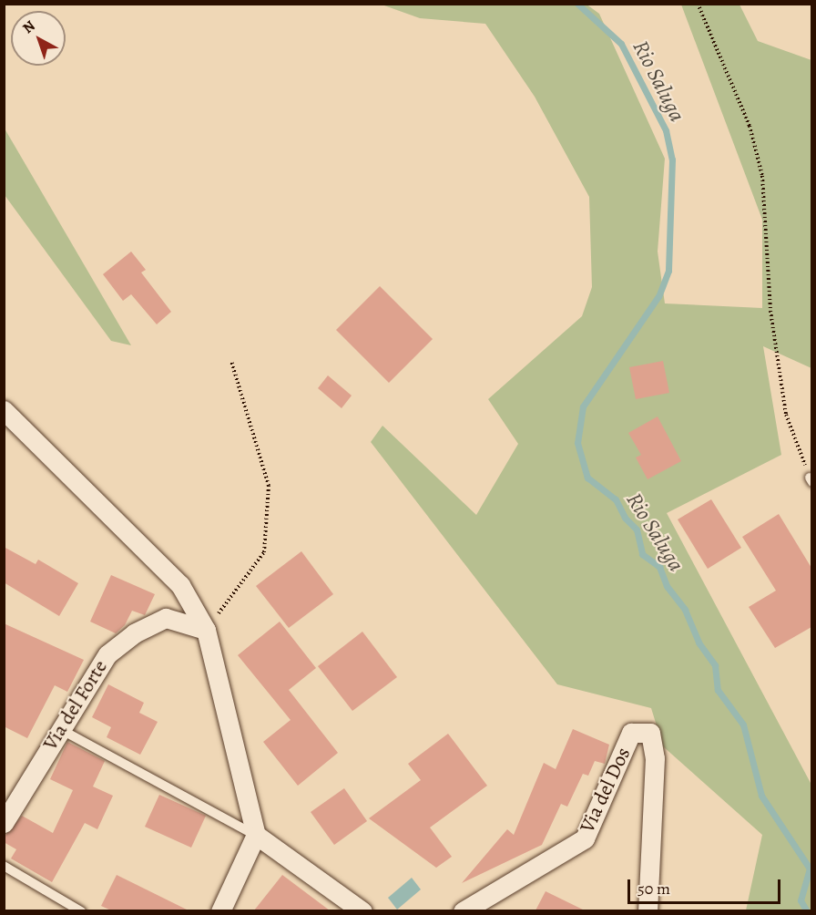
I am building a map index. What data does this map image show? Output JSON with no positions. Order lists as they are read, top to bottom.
{
  "streets": {
    "street": ["Via del Forte", "Via del Dos"]
  },
  "water": ["Rio Saluga"],
  "scale_bar": "50 m",
  "north": "top left"
}
